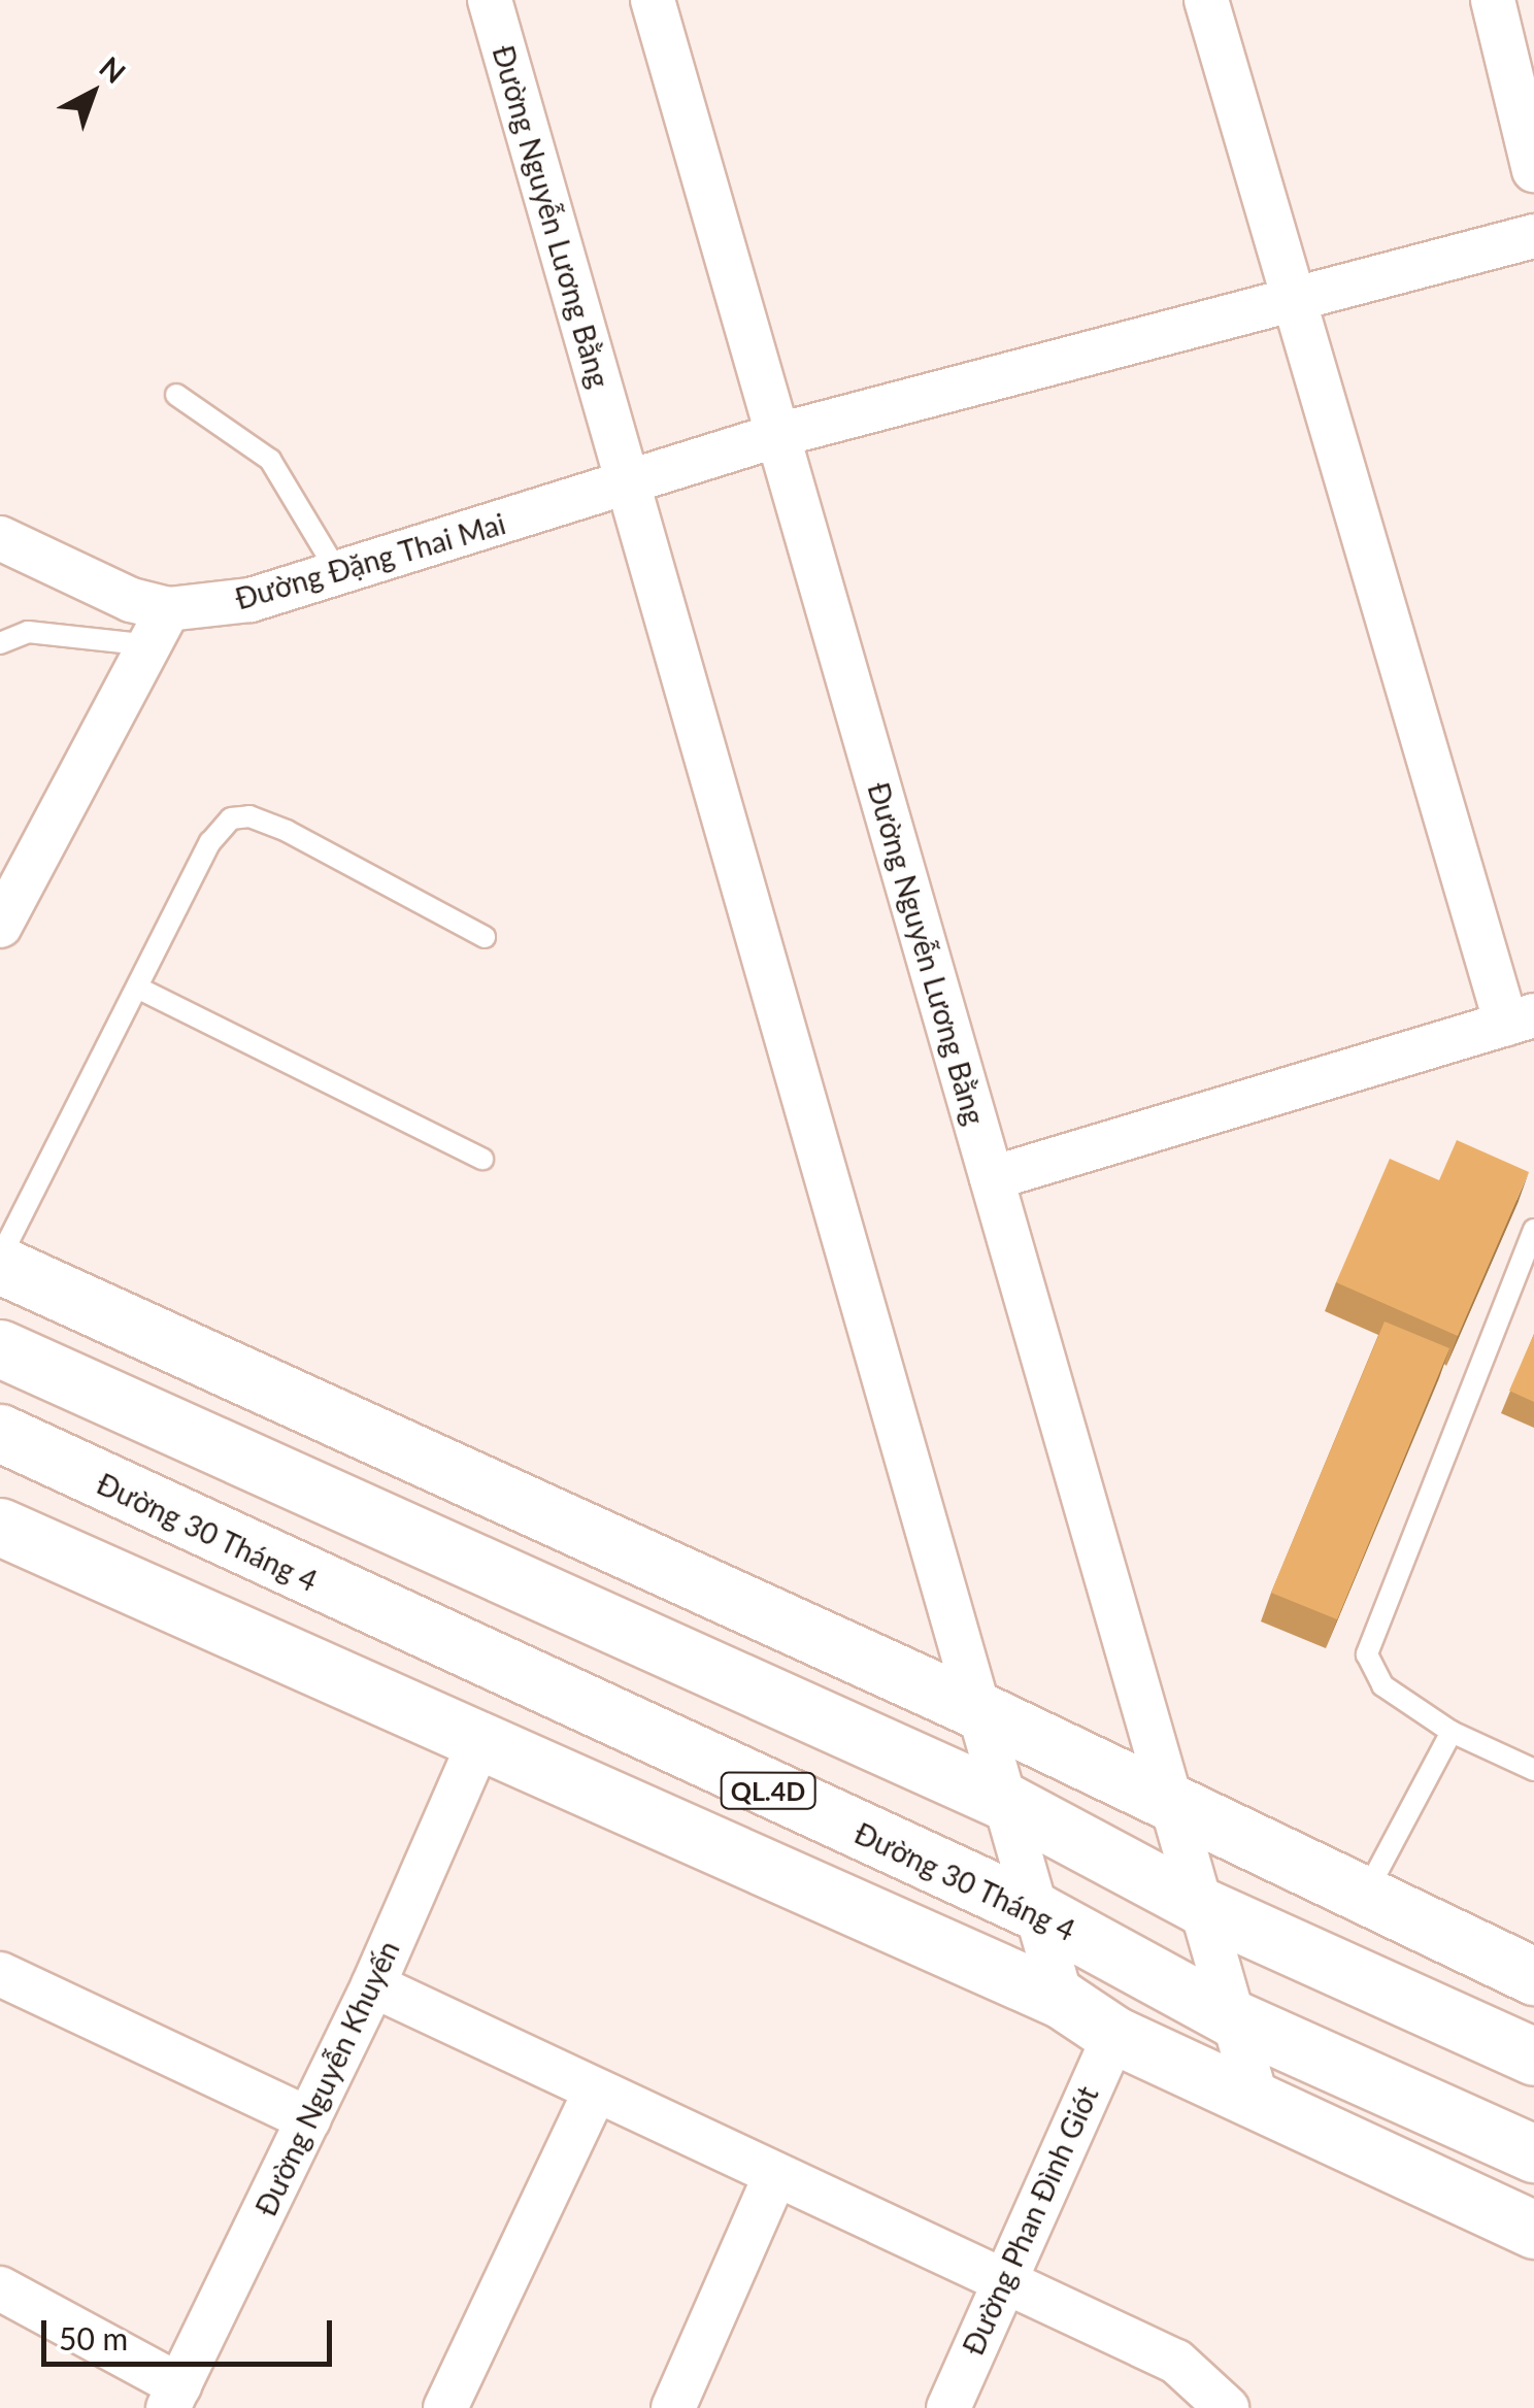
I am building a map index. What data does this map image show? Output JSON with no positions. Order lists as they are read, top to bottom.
{
  "streets": {
    "main road": ["Đường 30 Tháng 4", "QL.4D"],
    "street": [
      "Đường Nguyễn Lương Bằng",
      "Đường Đặng Thai Mai",
      "Đường Nguyễn Khuyến",
      "Đường Phan Đình Giót"
    ]
  },
  "crossings": [
    ["Đường Nguyễn Lương Bằng", "Đường Đặng Thai Mai"],
    ["Đường Nguyễn Lương Bằng", "Đường 30 Tháng 4"],
    ["Đường Nguyễn Lương Bằng", "QL.4D"],
    ["QL.4D", "Đường Nguyễn Khuyến"],
    ["QL.4D", "Đường Phan Đình Giót"]
  ],
  "scale_bar": "50 m",
  "north": "top right"
}
